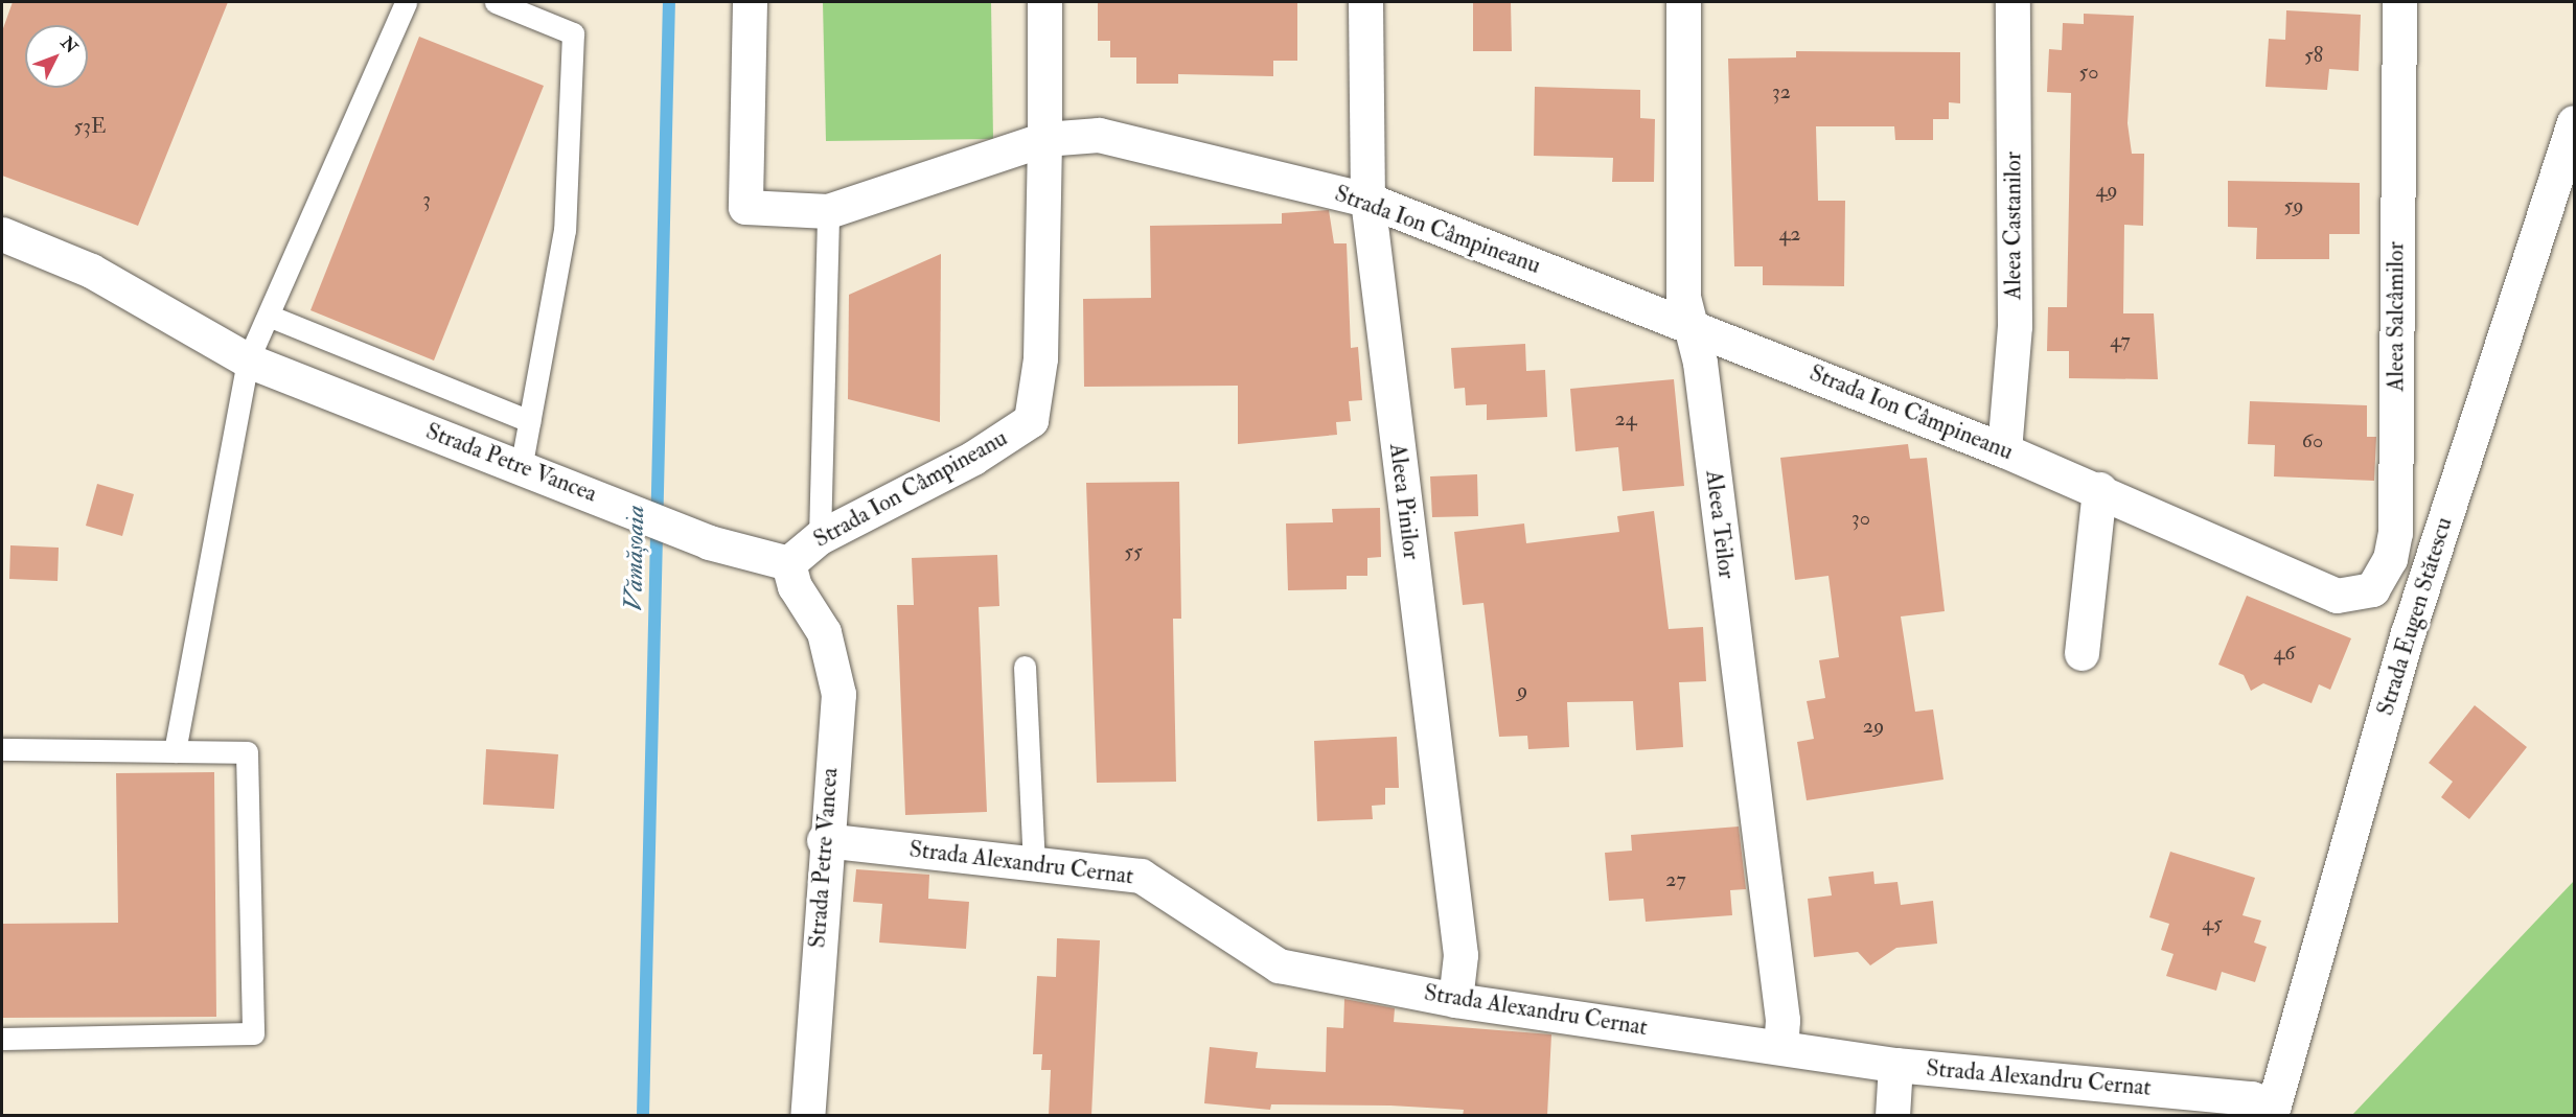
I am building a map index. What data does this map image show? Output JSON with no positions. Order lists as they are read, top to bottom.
{
  "streets": {
    "street": [
      "Aleea Castanilor",
      "Strada Ion Câmpineanu",
      "Aleea Salcâmilor",
      "Strada Petre Vancea",
      "Aleea Pinilor",
      "Aleea Teilor",
      "Strada Eugen Stătescu",
      "Strada Alexandru Cernat"
    ]
  },
  "crossings": [
    ["Aleea Castanilor", "Strada Ion Câmpineanu"],
    ["Strada Ion Câmpineanu", "Aleea Salcâmilor"],
    ["Strada Ion Câmpineanu", "Strada Petre Vancea"],
    ["Strada Ion Câmpineanu", "Aleea Pinilor"],
    ["Strada Ion Câmpineanu", "Aleea Teilor"],
    ["Strada Petre Vancea", "Strada Alexandru Cernat"],
    ["Aleea Pinilor", "Strada Alexandru Cernat"],
    ["Aleea Teilor", "Strada Alexandru Cernat"],
    ["Strada Eugen Stătescu", "Strada Alexandru Cernat"]
  ],
  "water": ["Vămășoaia"],
  "house_numbers": [
    "58",
    "50",
    "32",
    "53E",
    "49",
    "3",
    "59",
    "42",
    "47",
    "24",
    "60",
    "30",
    "55",
    "46",
    "9",
    "29",
    "27",
    "45"
  ],
  "north": "top right"
}
